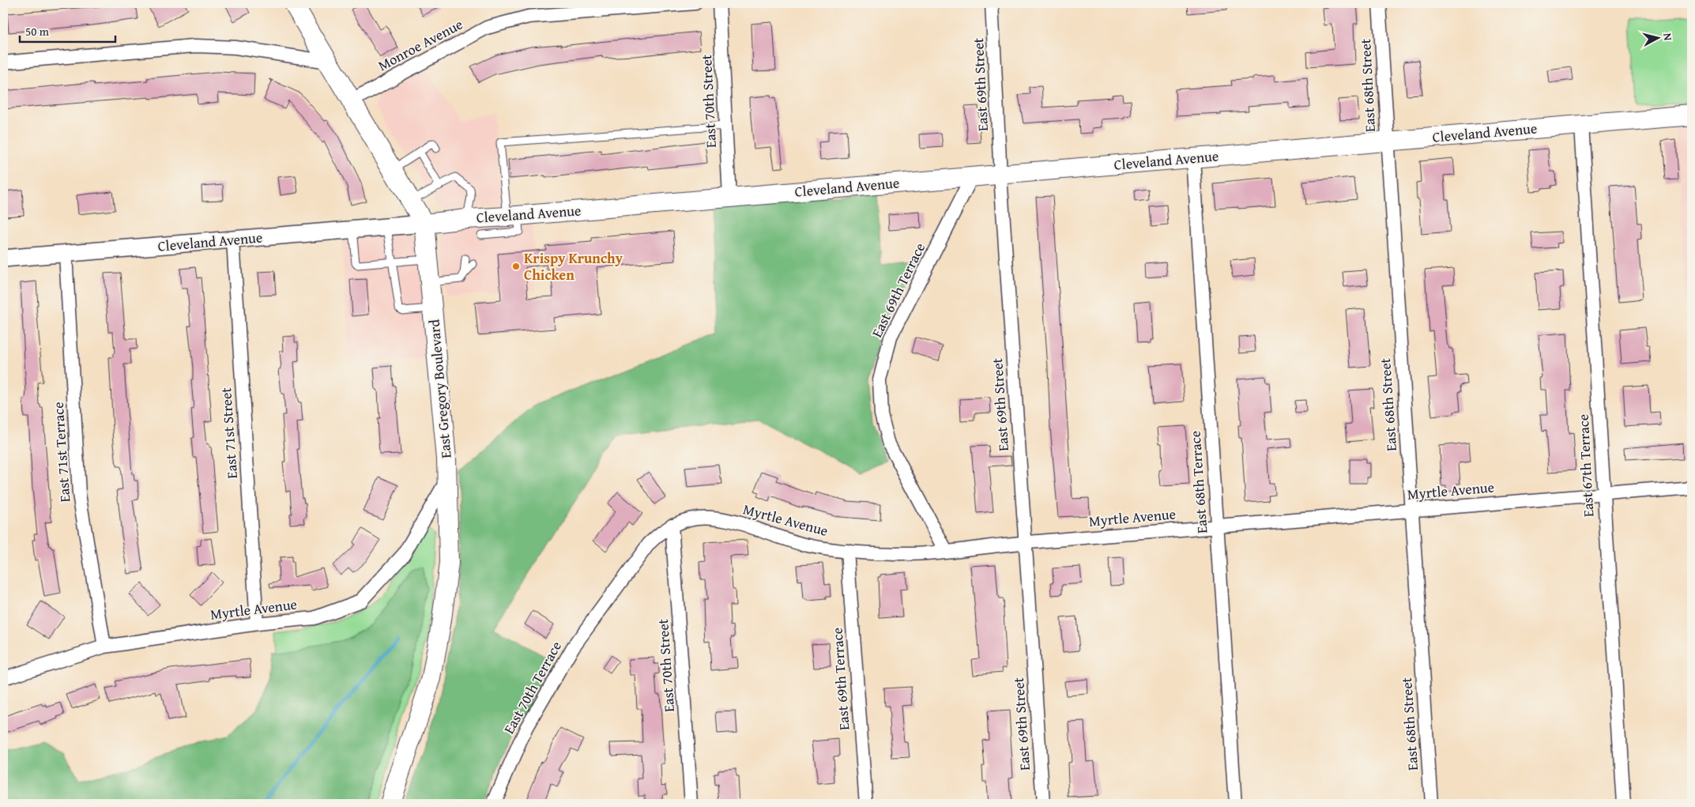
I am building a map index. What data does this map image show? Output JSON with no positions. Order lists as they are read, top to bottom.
{
  "streets": {
    "main road": ["Cleveland Avenue", "East Gregory Boulevard"],
    "street": [
      "Monroe Avenue",
      "East 69th Street",
      "East 68th Street",
      "East 70th Street",
      "East 69th Terrace",
      "East 71st Street",
      "East 71st Terrace",
      "East 67th Terrace",
      "East 68th Terrace",
      "Myrtle Avenue",
      "East 70th Terrace"
    ]
  },
  "crossings": [
    ["Monroe Avenue", "East Gregory Boulevard"],
    ["East 69th Street", "Cleveland Avenue"],
    ["East 69th Street", "Myrtle Avenue"],
    ["East 68th Street", "Cleveland Avenue"],
    ["East 68th Street", "Myrtle Avenue"],
    ["East 70th Street", "Cleveland Avenue"],
    ["East 70th Street", "Myrtle Avenue"],
    ["Cleveland Avenue", "East 69th Terrace"],
    ["Cleveland Avenue", "East Gregory Boulevard"],
    ["Cleveland Avenue", "East 71st Street"],
    ["Cleveland Avenue", "East 71st Terrace"],
    ["Cleveland Avenue", "East 67th Terrace"],
    ["Cleveland Avenue", "East 68th Terrace"],
    ["East 69th Terrace", "Myrtle Avenue"],
    ["East Gregory Boulevard", "Myrtle Avenue"],
    ["East 71st Street", "Myrtle Avenue"],
    ["East 71st Terrace", "Myrtle Avenue"],
    ["East 67th Terrace", "Myrtle Avenue"],
    ["East 68th Terrace", "Myrtle Avenue"],
    ["Myrtle Avenue", "East 70th Terrace"]
  ],
  "places": ["Krispy Krunchy Chicken"],
  "scale_bar": "50 m",
  "north": "right"
}
